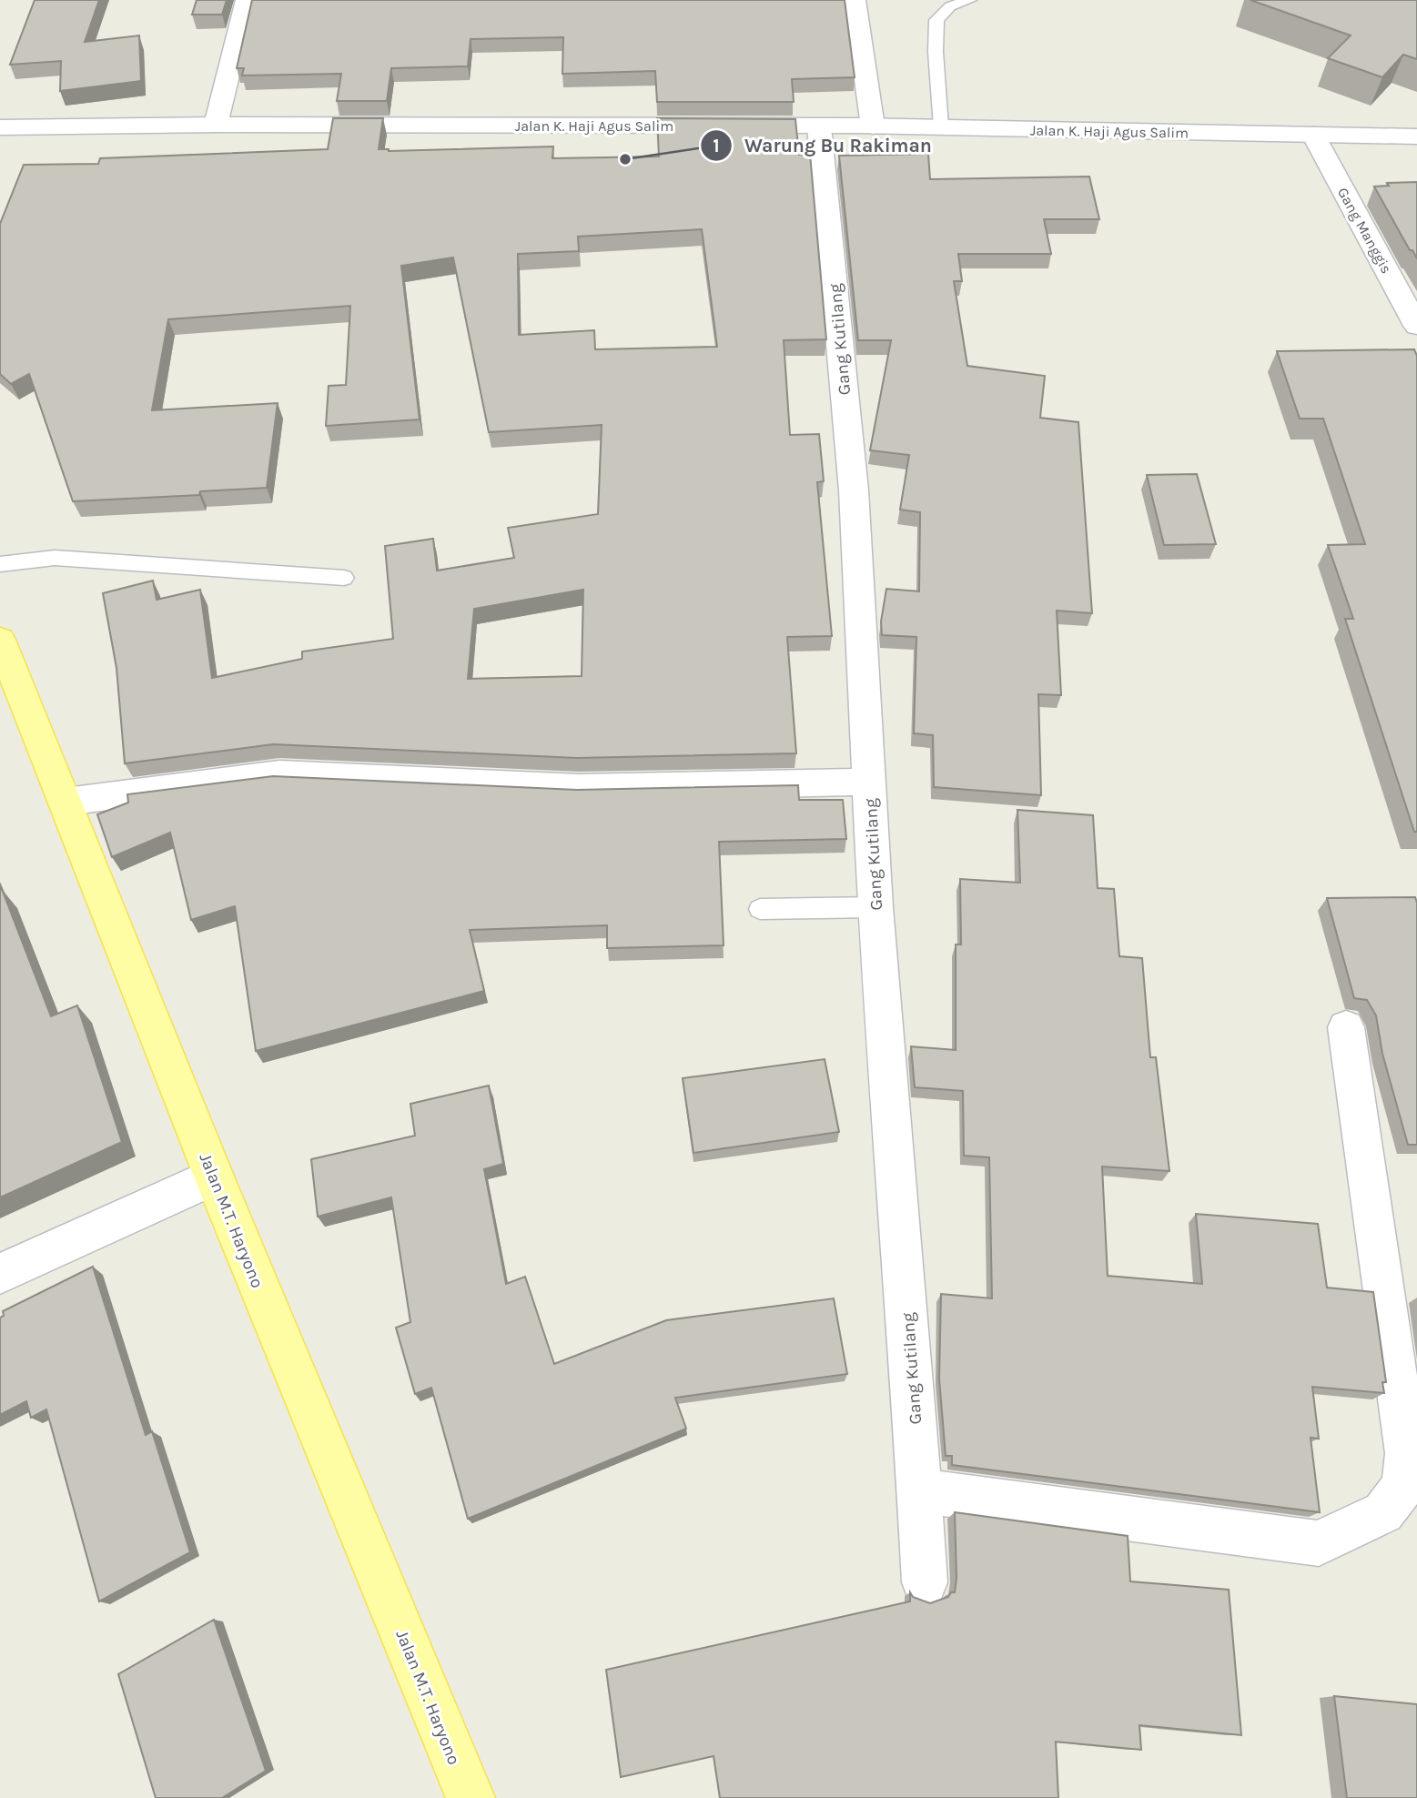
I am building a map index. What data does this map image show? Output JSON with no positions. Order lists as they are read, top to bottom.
{
  "streets": {
    "main road": ["Jalan M.T. Haryono"],
    "street": ["Jalan K. Haji Agus Salim", "Gang Manggis", "Gang Kutilang"]
  },
  "crossings": [
    ["Jalan K. Haji Agus Salim", "Gang Manggis"],
    ["Jalan K. Haji Agus Salim", "Gang Kutilang"]
  ],
  "places": ["Warung Bu Rakiman"]
}
